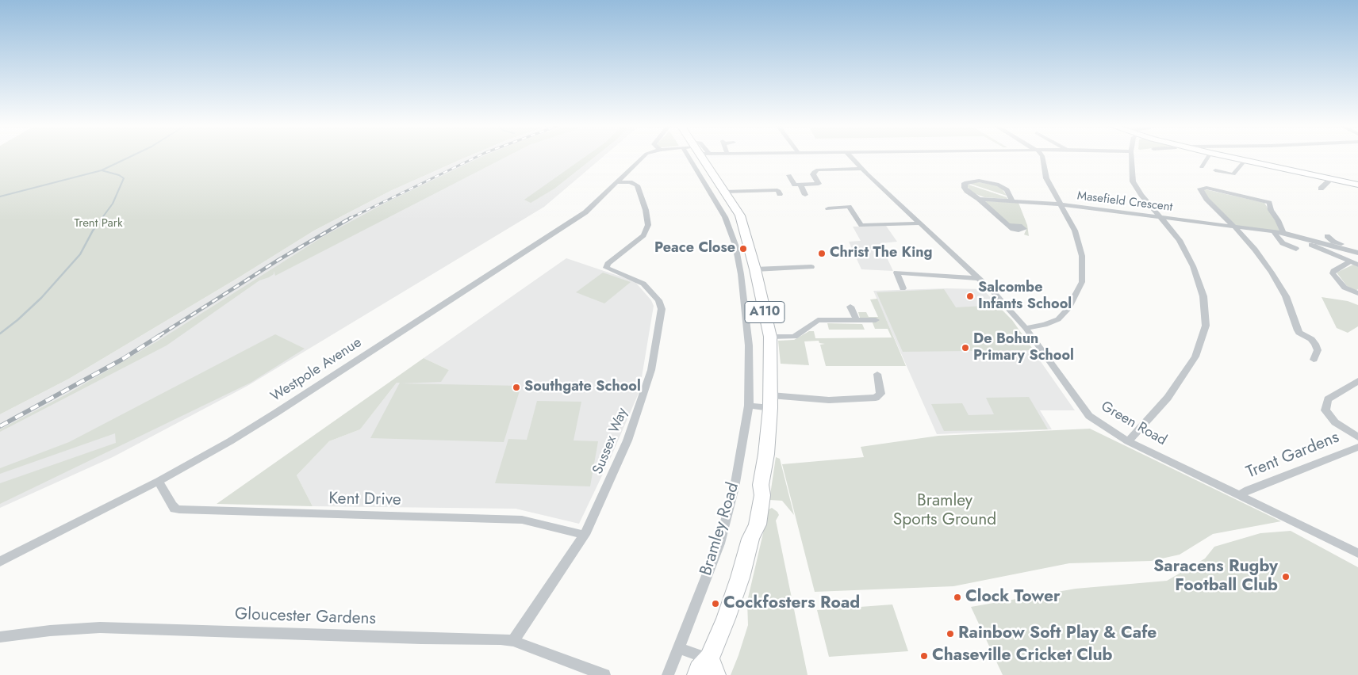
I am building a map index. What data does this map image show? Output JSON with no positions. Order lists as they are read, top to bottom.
{
  "streets": {
    "main road": ["A110", "Bramley Road"],
    "street": [
      "Masefield Crescent",
      "Westpole Avenue",
      "Green Road",
      "Sussex Way",
      "Trent Gardens",
      "Kent Drive",
      "Gloucester Gardens"
    ]
  },
  "crossings": [
    ["Westpole Avenue", "Sussex Way"],
    ["Westpole Avenue", "Kent Drive"],
    ["Green Road", "Trent Gardens"],
    ["Sussex Way", "Kent Drive"],
    ["Sussex Way", "Gloucester Gardens"]
  ],
  "parks": ["Trent Park", "Bramley Sports Ground"],
  "places": [
    "Peace Close",
    "Christ The King",
    "Salcombe Infants School",
    "De Bohun Primary School",
    "Southgate School",
    "Saracens Rugby Football Club",
    "Clock Tower",
    "Cockfosters Road",
    "Rainbow Soft Play & Cafe",
    "Chaseville Cricket Club"
  ]
}
